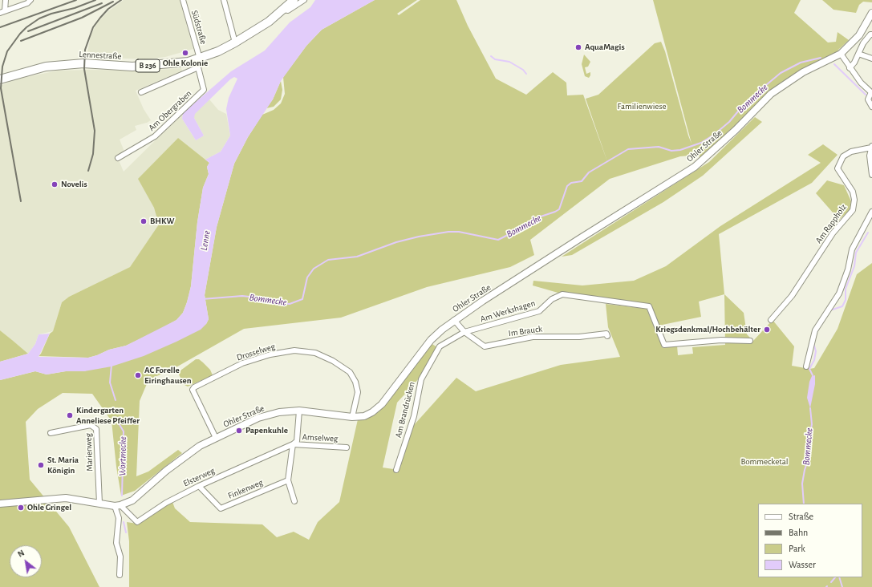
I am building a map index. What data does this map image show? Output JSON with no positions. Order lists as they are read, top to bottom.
{
  "streets": {
    "main road": ["Lennestraße", "B 236"],
    "street": [
      "Südstraße",
      "Am Obergraben",
      "Ohler Straße",
      "Am Rappholz",
      "Am Werkshagen",
      "Im Brauck",
      "Drosselweg",
      "Am Brandrücken",
      "Amselweg",
      "Marienweg",
      "Elsterweg",
      "Finkenweg"
    ]
  },
  "crossings": [
    ["Südstraße", "Lennestraße"],
    ["Südstraße", "Am Obergraben"],
    ["Lennestraße", "Am Obergraben"],
    ["Ohler Straße", "Im Brauck"],
    ["Ohler Straße", "Drosselweg"],
    ["Ohler Straße", "Amselweg"],
    ["Ohler Straße", "Elsterweg"],
    ["Am Werkshagen", "Im Brauck"],
    ["Am Werkshagen", "Am Brandrücken"],
    ["Im Brauck", "Am Brandrücken"],
    ["Amselweg", "Elsterweg"],
    ["Amselweg", "Finkenweg"],
    ["Elsterweg", "Finkenweg"]
  ],
  "water": ["Bommecke", "Lenne", "Wortmecke"],
  "parks": ["Familienwiese", "Bommecketal"],
  "places": [
    "AquaMagis",
    "Ohle Kolonie",
    "Novelis",
    "BHKW",
    "Kriegsdenkmal/Hochbehälter",
    "AC Forelle Eiringhausen",
    "Kindergarten Anneliese Pfeiffer",
    "Papenkuhle",
    "St. Maria Königin",
    "Ohle Gringel"
  ],
  "legend": [
    "Straße",
    "Bahn",
    "Park",
    "Wasser"
  ],
  "north": "top left"
}
